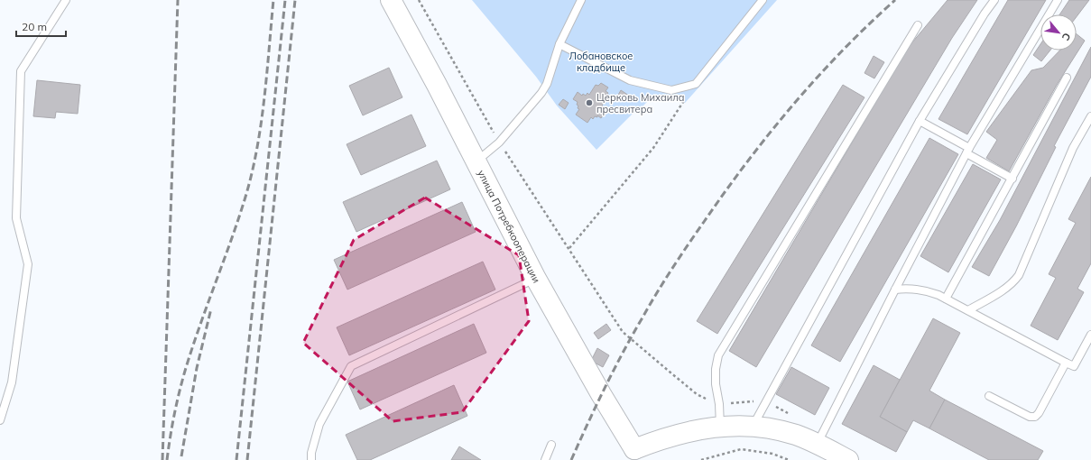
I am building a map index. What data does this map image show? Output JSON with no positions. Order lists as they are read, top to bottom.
{
  "streets": {
    "main road": ["улица Потребкооперации"]
  },
  "parks": ["Лобановское кладбище"],
  "places": ["Церковь Михаила пресвитера"],
  "scale_bar": "20 m",
  "north": "bottom right"
}
